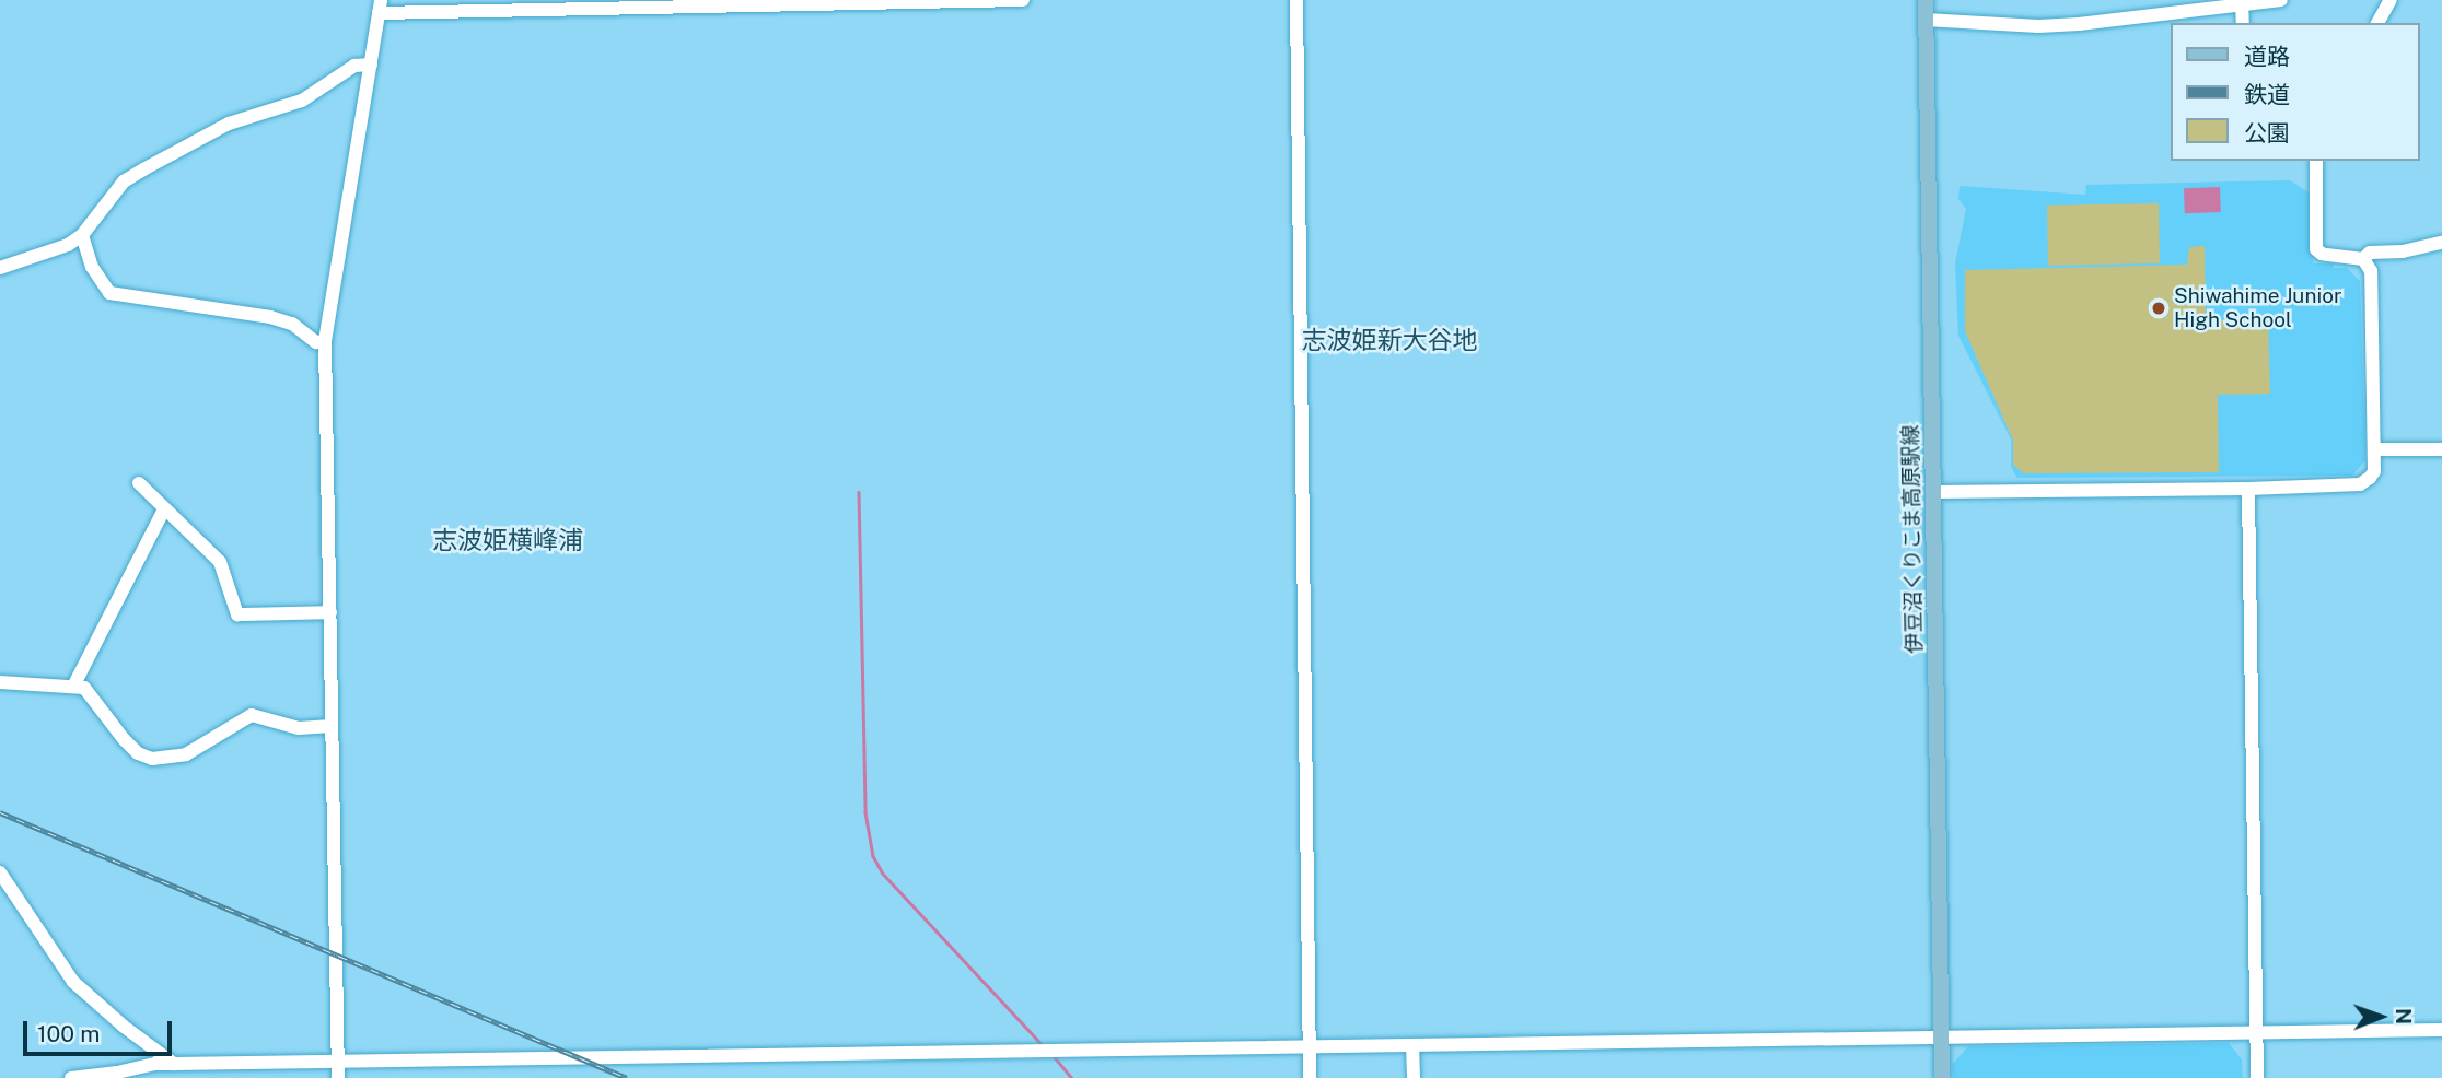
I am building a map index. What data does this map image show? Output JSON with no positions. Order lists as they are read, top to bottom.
{
  "streets": {
    "main road": ["伊豆沼くりこま高原駅線"]
  },
  "districts": ["志波姫新大谷地", "志波姫横峰浦"],
  "places": ["Shiwahime Junior High School"],
  "legend": ["道路", "鉄道", "公園"],
  "scale_bar": "100 m",
  "north": "right"
}
